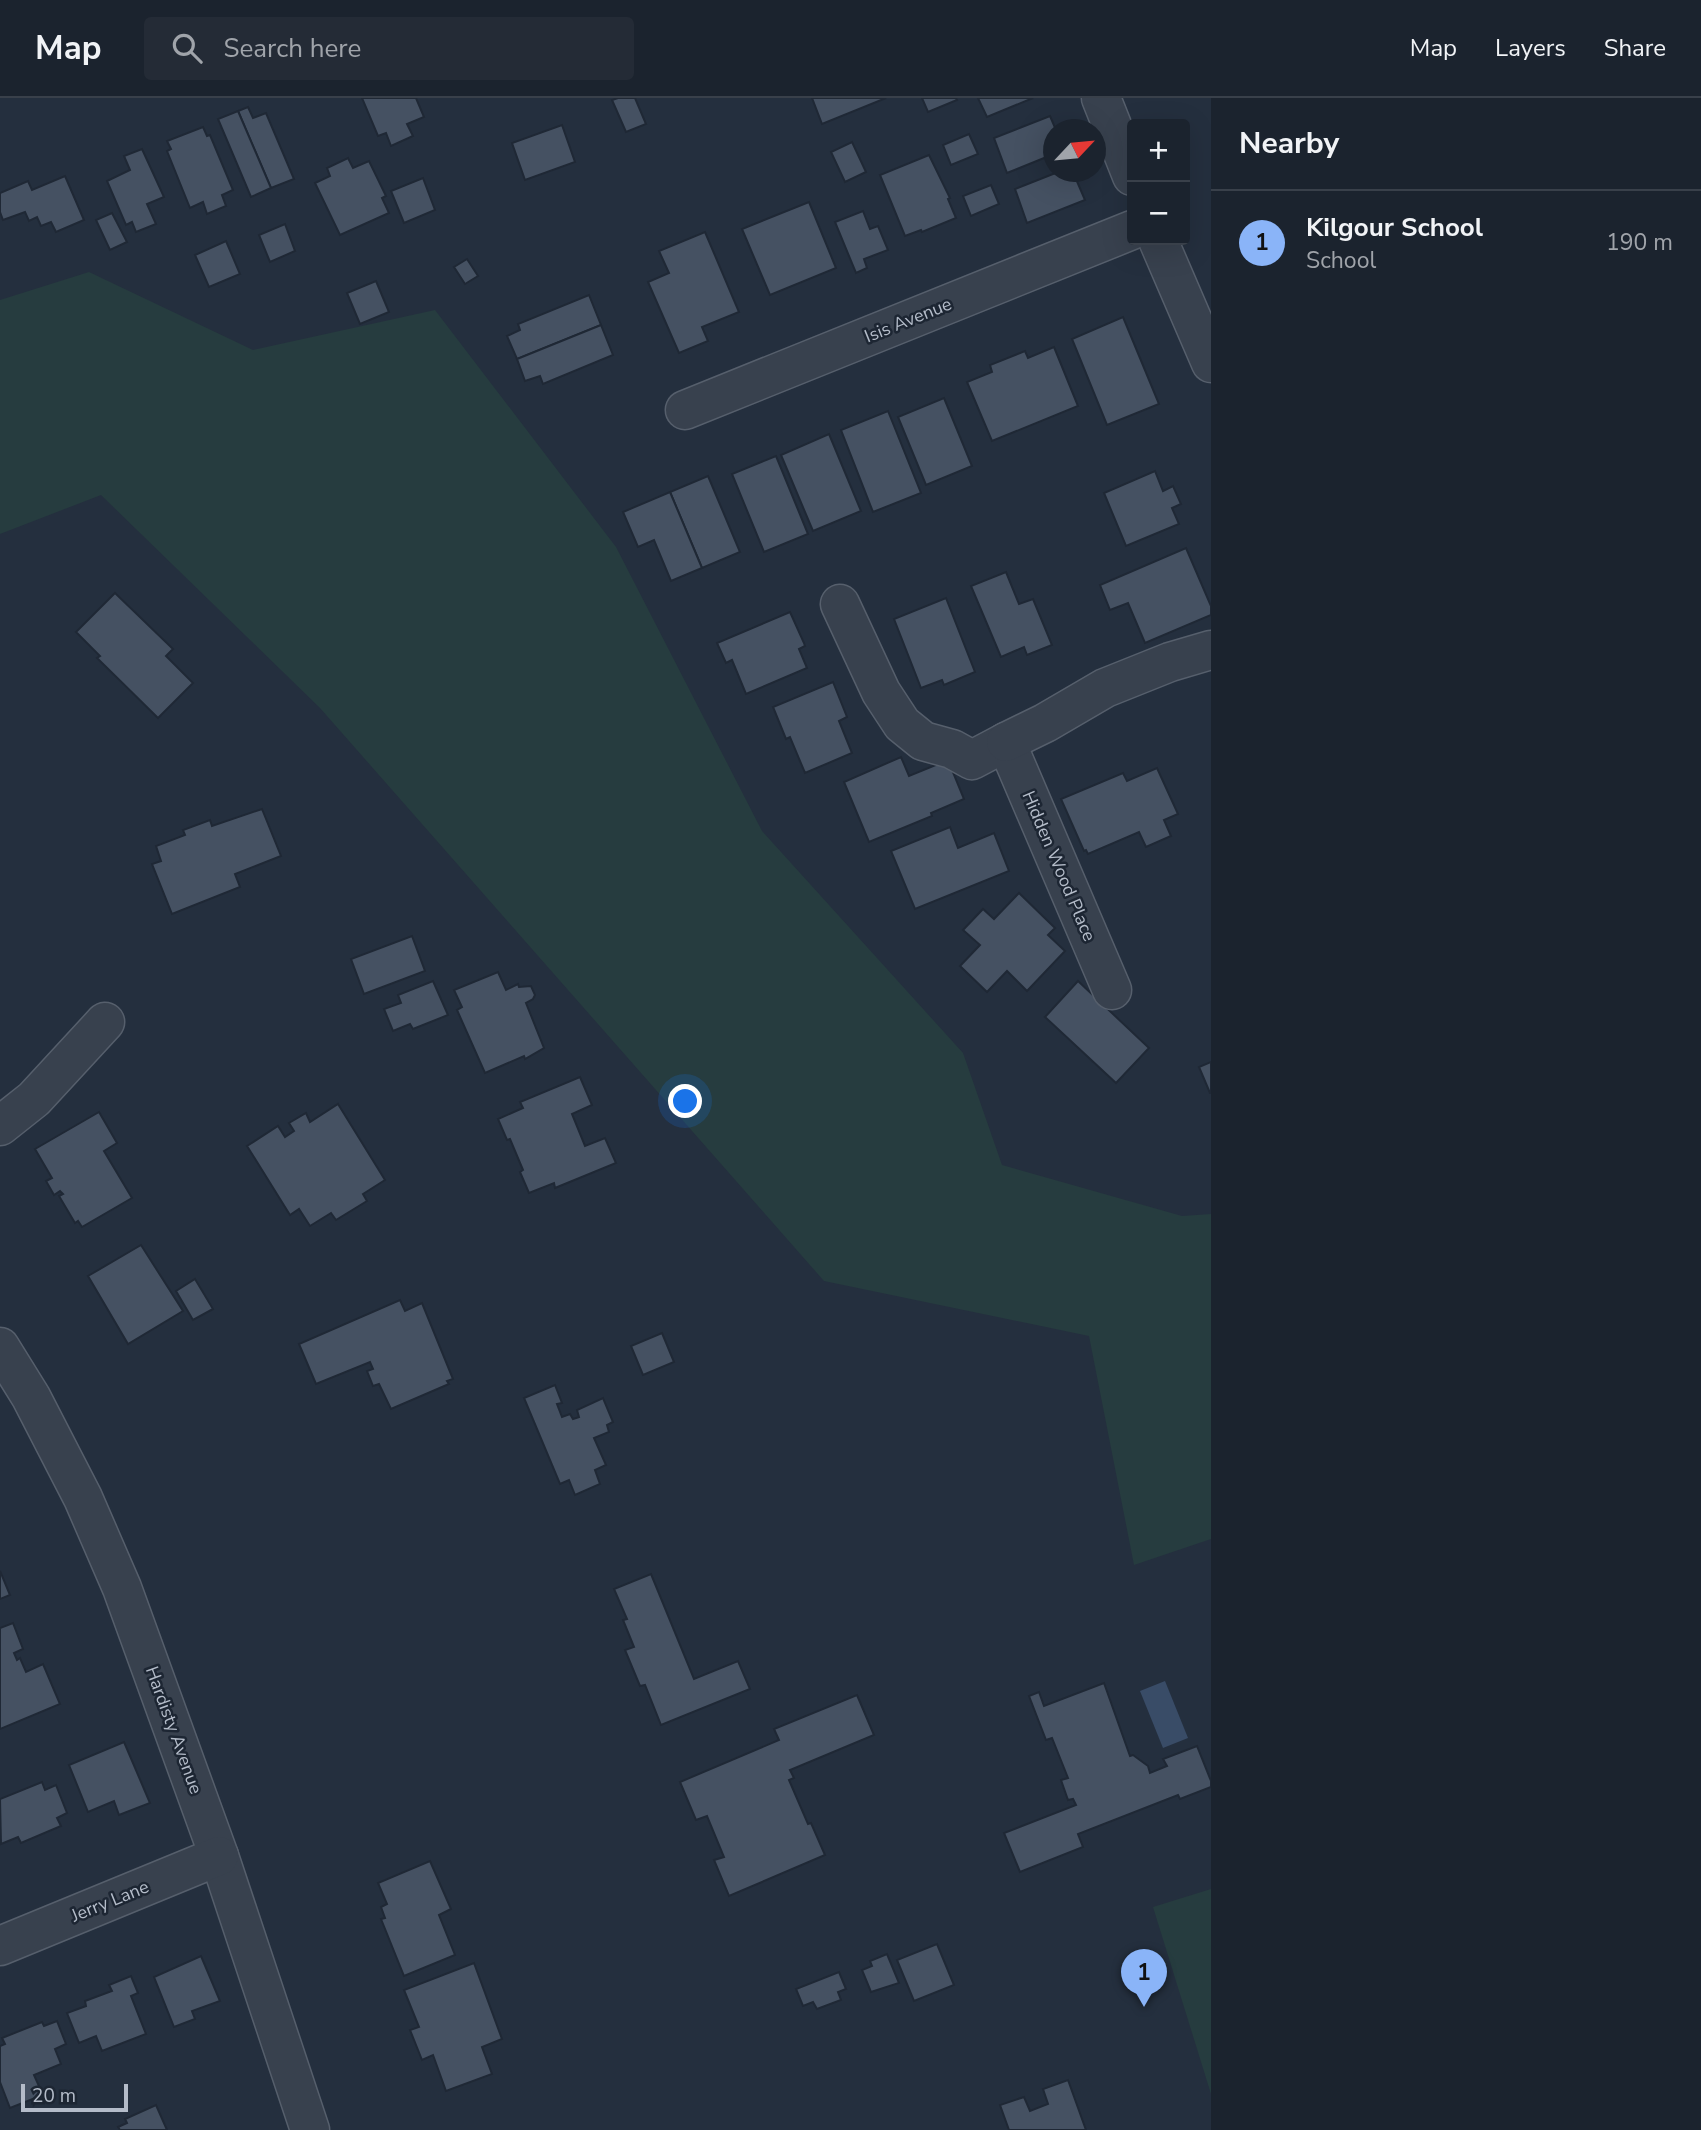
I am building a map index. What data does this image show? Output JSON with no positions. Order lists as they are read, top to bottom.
{
  "streets": {
    "street": [
      "Isis Avenue",
      "Hidden Wood Place",
      "Hardisty Avenue",
      "Jerry Lane"
    ]
  },
  "crossings": [
    ["Hardisty Avenue", "Jerry Lane"]
  ],
  "scale_bar": "20 m",
  "north": "top right",
  "page": {
    "header": "Map",
    "search": "Search here",
    "nav": ["Map", "Layers", "Share"],
    "heading": "Nearby",
    "map_buttons": ["+", "−"],
    "list": [
      {
        "mark": "1",
        "name": "Kilgour School",
        "note": "School",
        "value": "190 m"
      }
    ],
    "pins": "1",
    "scale": "20 m"
  }
}
